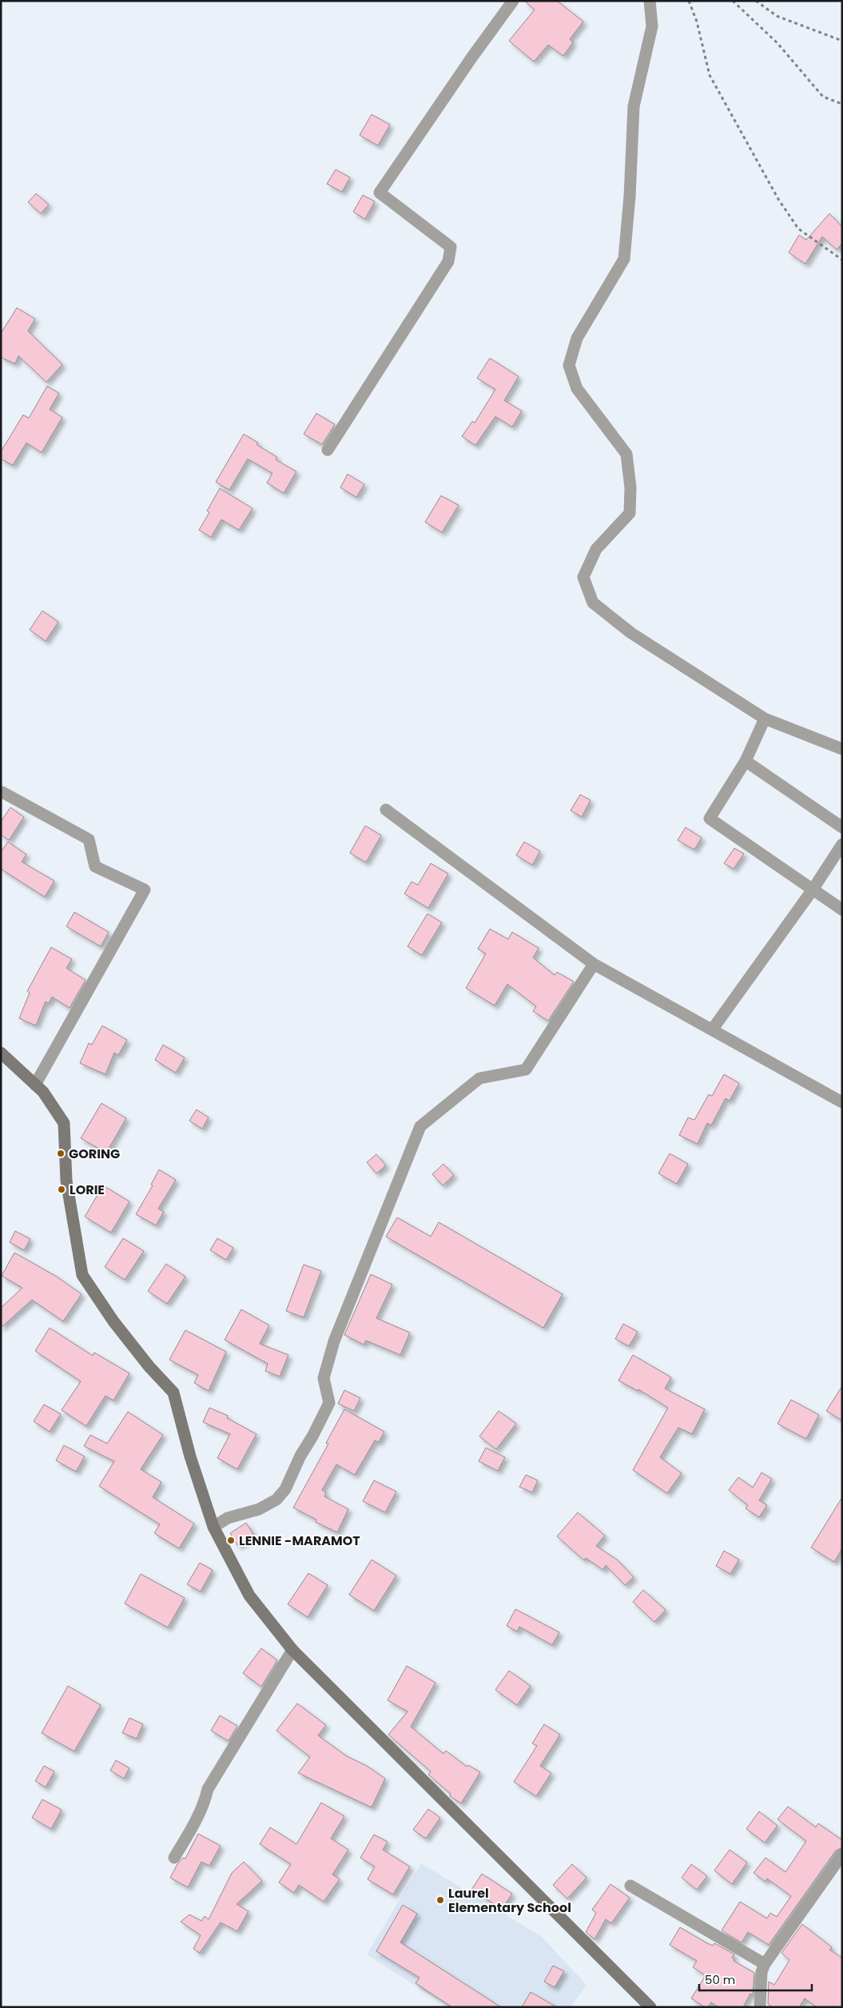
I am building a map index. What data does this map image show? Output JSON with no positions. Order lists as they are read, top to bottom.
{
  "places": [
    "GORING",
    "LORIE",
    "LENNIE -MARAMOT",
    "Laurel Elementary School"
  ],
  "scale_bar": "50 m"
}
